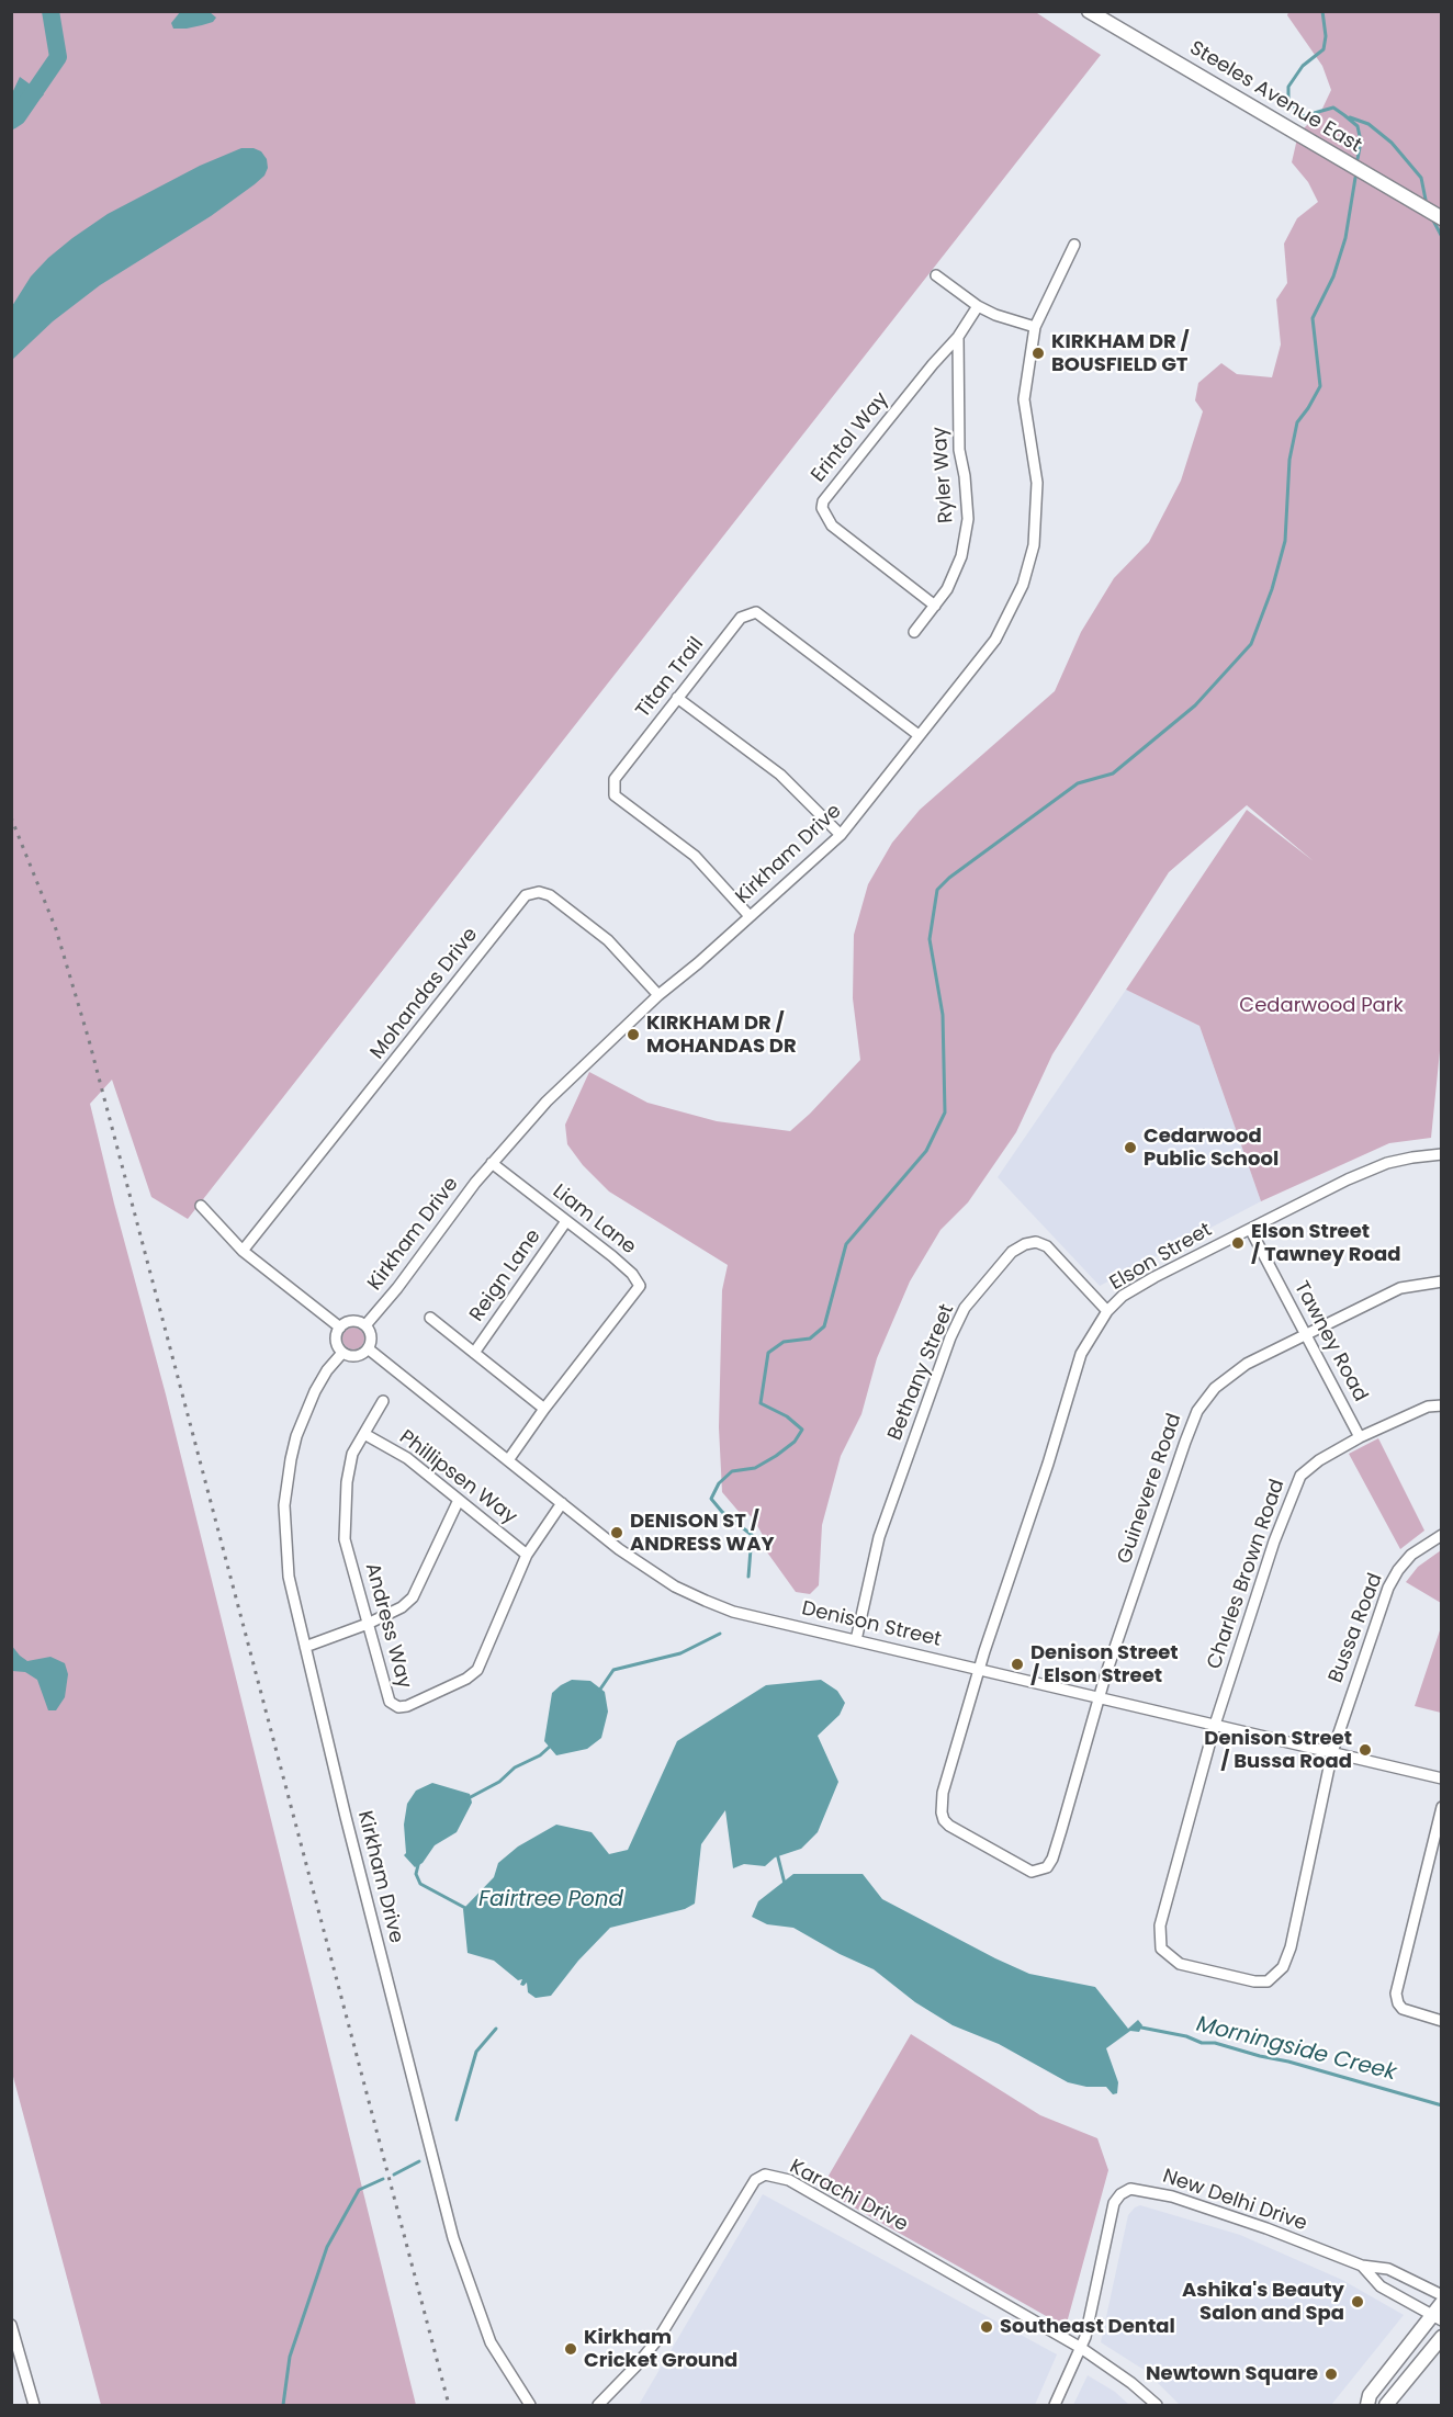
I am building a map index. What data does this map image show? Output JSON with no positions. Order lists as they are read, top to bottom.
{
  "streets": {
    "main road": ["Steeles Avenue East"],
    "street": [
      "Erintol Way",
      "Ryler Way",
      "Titan Trail",
      "Kirkham Drive",
      "Mohandas Drive",
      "Liam Lane",
      "Elson Street",
      "Reign Lane",
      "Tawney Road",
      "Bethany Street",
      "Phillipsen Way",
      "Guinevere Road",
      "Charles Brown Road",
      "Denison Street",
      "Andress Way",
      "Bussa Road",
      "Karachi Drive",
      "New Delhi Drive"
    ]
  },
  "crossings": [
    ["Erintol Way", "Ryler Way"],
    ["Titan Trail", "Kirkham Drive"],
    ["Kirkham Drive", "Mohandas Drive"],
    ["Kirkham Drive", "Liam Lane"],
    ["Kirkham Drive", "Denison Street"],
    ["Liam Lane", "Reign Lane"],
    ["Elson Street", "Tawney Road"],
    ["Elson Street", "Bethany Street"],
    ["Elson Street", "Guinevere Road"],
    ["Elson Street", "Denison Street"],
    ["Tawney Road", "Guinevere Road"],
    ["Tawney Road", "Charles Brown Road"],
    ["Bethany Street", "Denison Street"],
    ["Phillipsen Way", "Andress Way"],
    ["Guinevere Road", "Denison Street"],
    ["Charles Brown Road", "Denison Street"],
    ["Charles Brown Road", "Bussa Road"],
    ["Denison Street", "Andress Way"],
    ["Denison Street", "Bussa Road"],
    ["Karachi Drive", "New Delhi Drive"]
  ],
  "water": ["Fairtree Pond", "Morningside Creek"],
  "parks": ["Cedarwood Park"],
  "places": [
    "KIRKHAM DR / BOUSFIELD GT",
    "KIRKHAM DR / MOHANDAS DR",
    "Cedarwood Public School",
    "Elson Street / Tawney Road",
    "DENISON ST / ANDRESS WAY",
    "Denison Street / Elson Street",
    "Denison Street / Bussa Road",
    "Ashika's Beauty Salon and Spa",
    "Southeast Dental",
    "Kirkham Cricket Ground",
    "Newtown Square"
  ]
}
